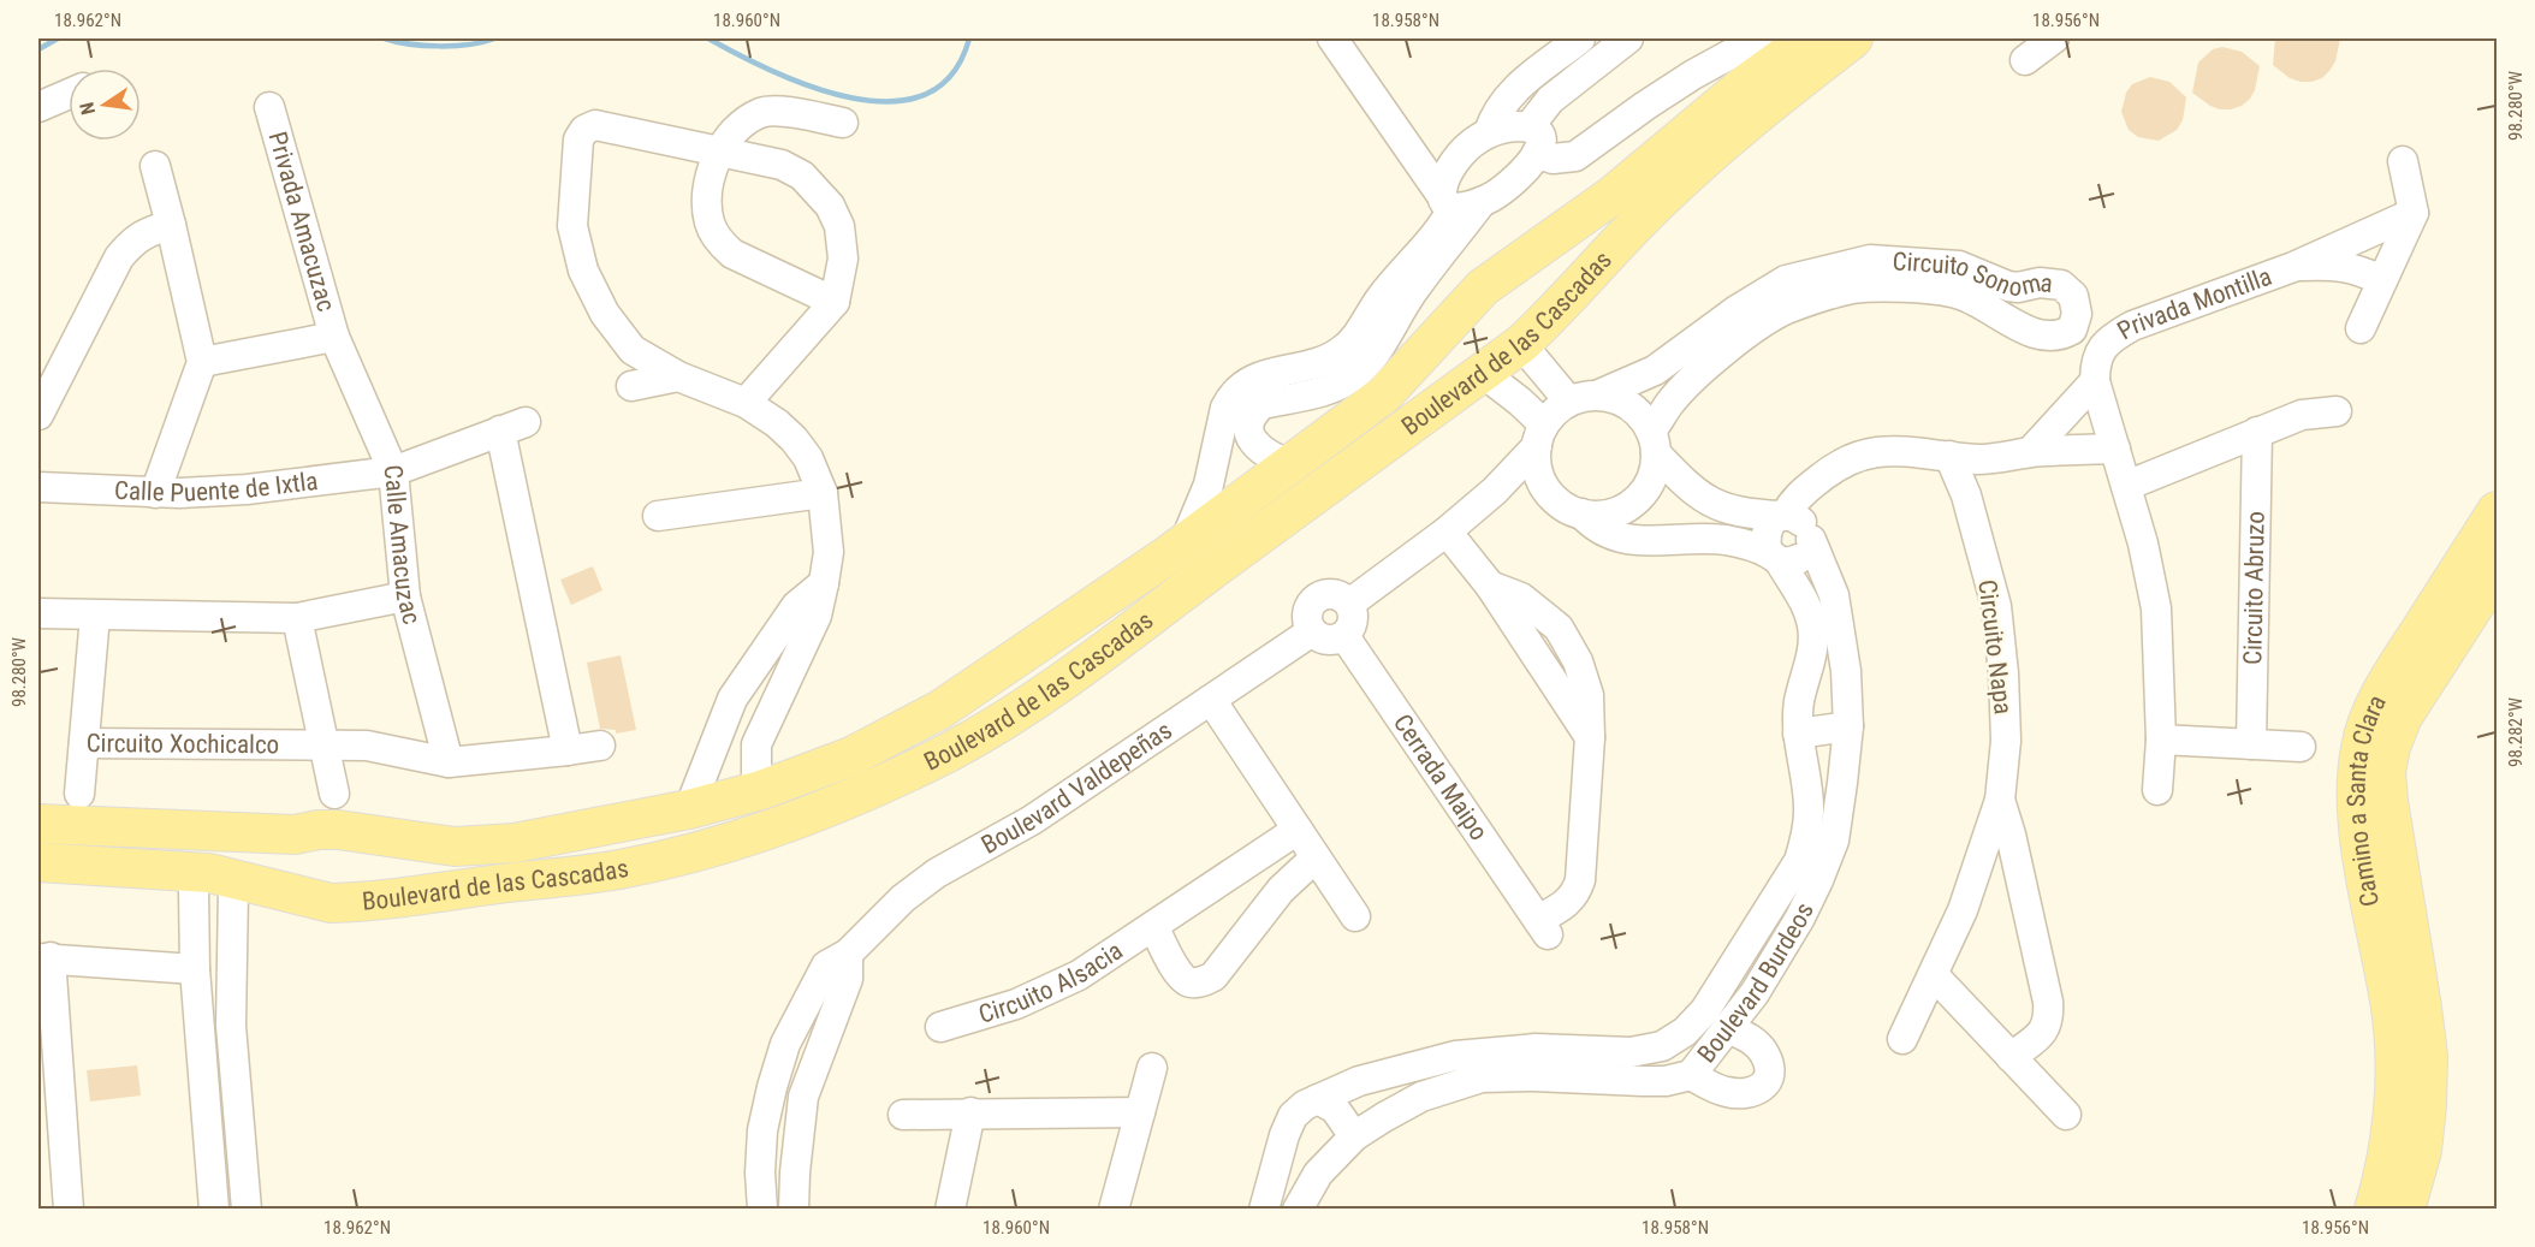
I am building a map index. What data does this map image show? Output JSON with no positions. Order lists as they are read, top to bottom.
{
  "streets": {
    "main road": ["Boulevard de las Cascadas", "Camino a Santa Clara"],
    "street": [
      "Privada Amacuzac",
      "Circuito Sonoma",
      "Privada Montilla",
      "Calle Puente de Ixtla",
      "Calle Amacuzac",
      "Circuito Abruzo",
      "Circuito Napa",
      "Circuito Xochicalco",
      "Cerrada Maipo",
      "Boulevard Valdepeñas",
      "Circuito Alsacia",
      "Boulevard Burdeos"
    ]
  },
  "crossings": [
    ["Privada Amacuzac", "Calle Amacuzac"],
    ["Calle Puente de Ixtla", "Calle Amacuzac"],
    ["Calle Puente de Ixtla", "Circuito Xochicalco"],
    ["Calle Amacuzac", "Circuito Xochicalco"],
    ["Cerrada Maipo", "Boulevard Valdepeñas"]
  ],
  "north": "left",
  "coordinates": [
    "18.962°N",
    "18.960°N",
    "18.958°N",
    "18.956°N",
    "98.280°W",
    "98.282°W"
  ]
}
